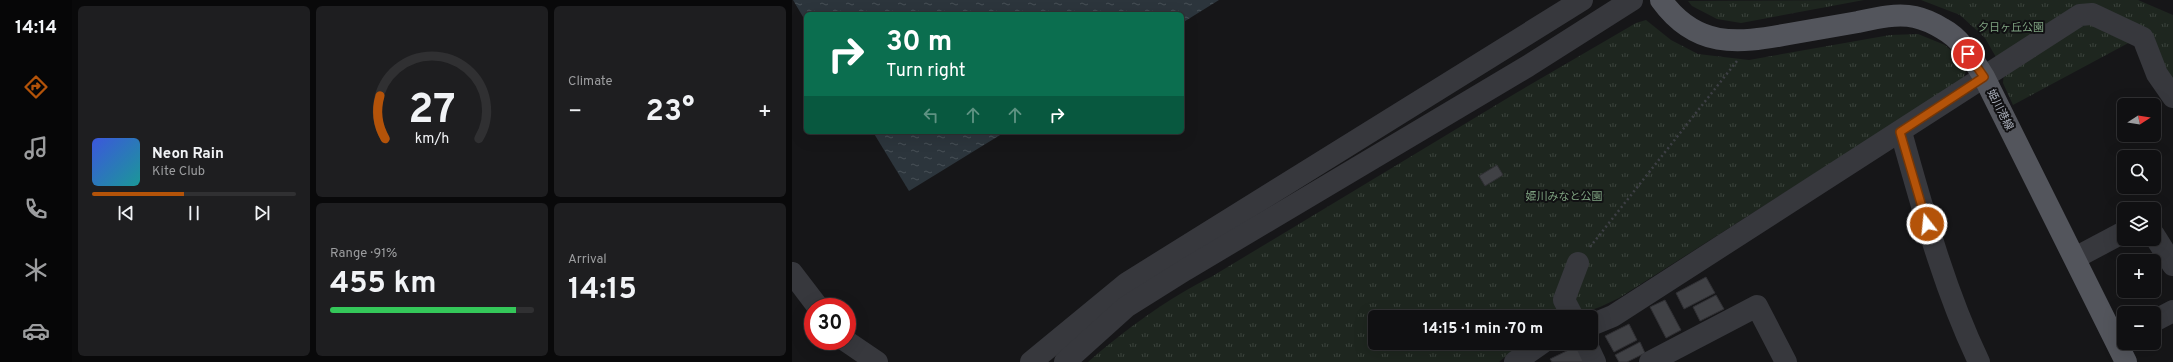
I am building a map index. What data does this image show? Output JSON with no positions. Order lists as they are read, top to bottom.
{
  "streets": {
    "main road": ["姫川港線"]
  },
  "parks": ["夕日ヶ丘公園", "姫川みなと公園"],
  "north": "right",
  "page": {
    "tabs": "14:14",
    "tile": [
      "Climate",
      ["Range · 91%", "455 km"],
      ["Arrival", "14:15"]
    ],
    "turn": ["30 m", "Turn right"],
    "heat": ["−", "23°", "+"],
    "map_buttons": ["+", "−"],
    "song": ["Neon Rain", "Kite Club"],
    "limit": "30",
    "trip": "14:15 · 1 min · 70 m",
    "gauge": ["27", "km/h"]
  }
}
